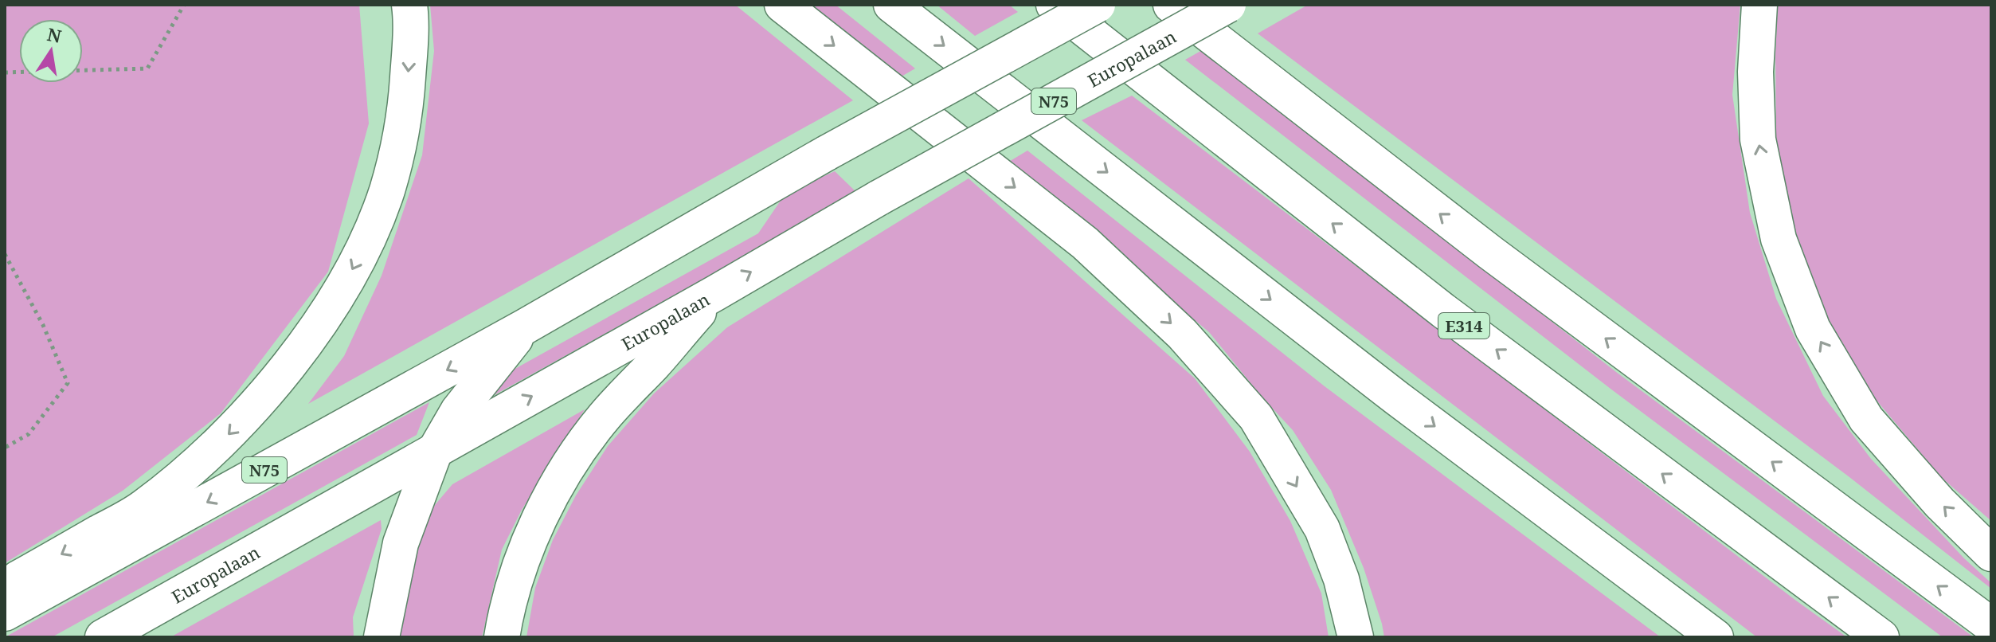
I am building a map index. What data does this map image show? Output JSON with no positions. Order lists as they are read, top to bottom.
{
  "streets": {
    "highway": ["Europalaan", "N75", "E314"]
  },
  "north": "top"
}
